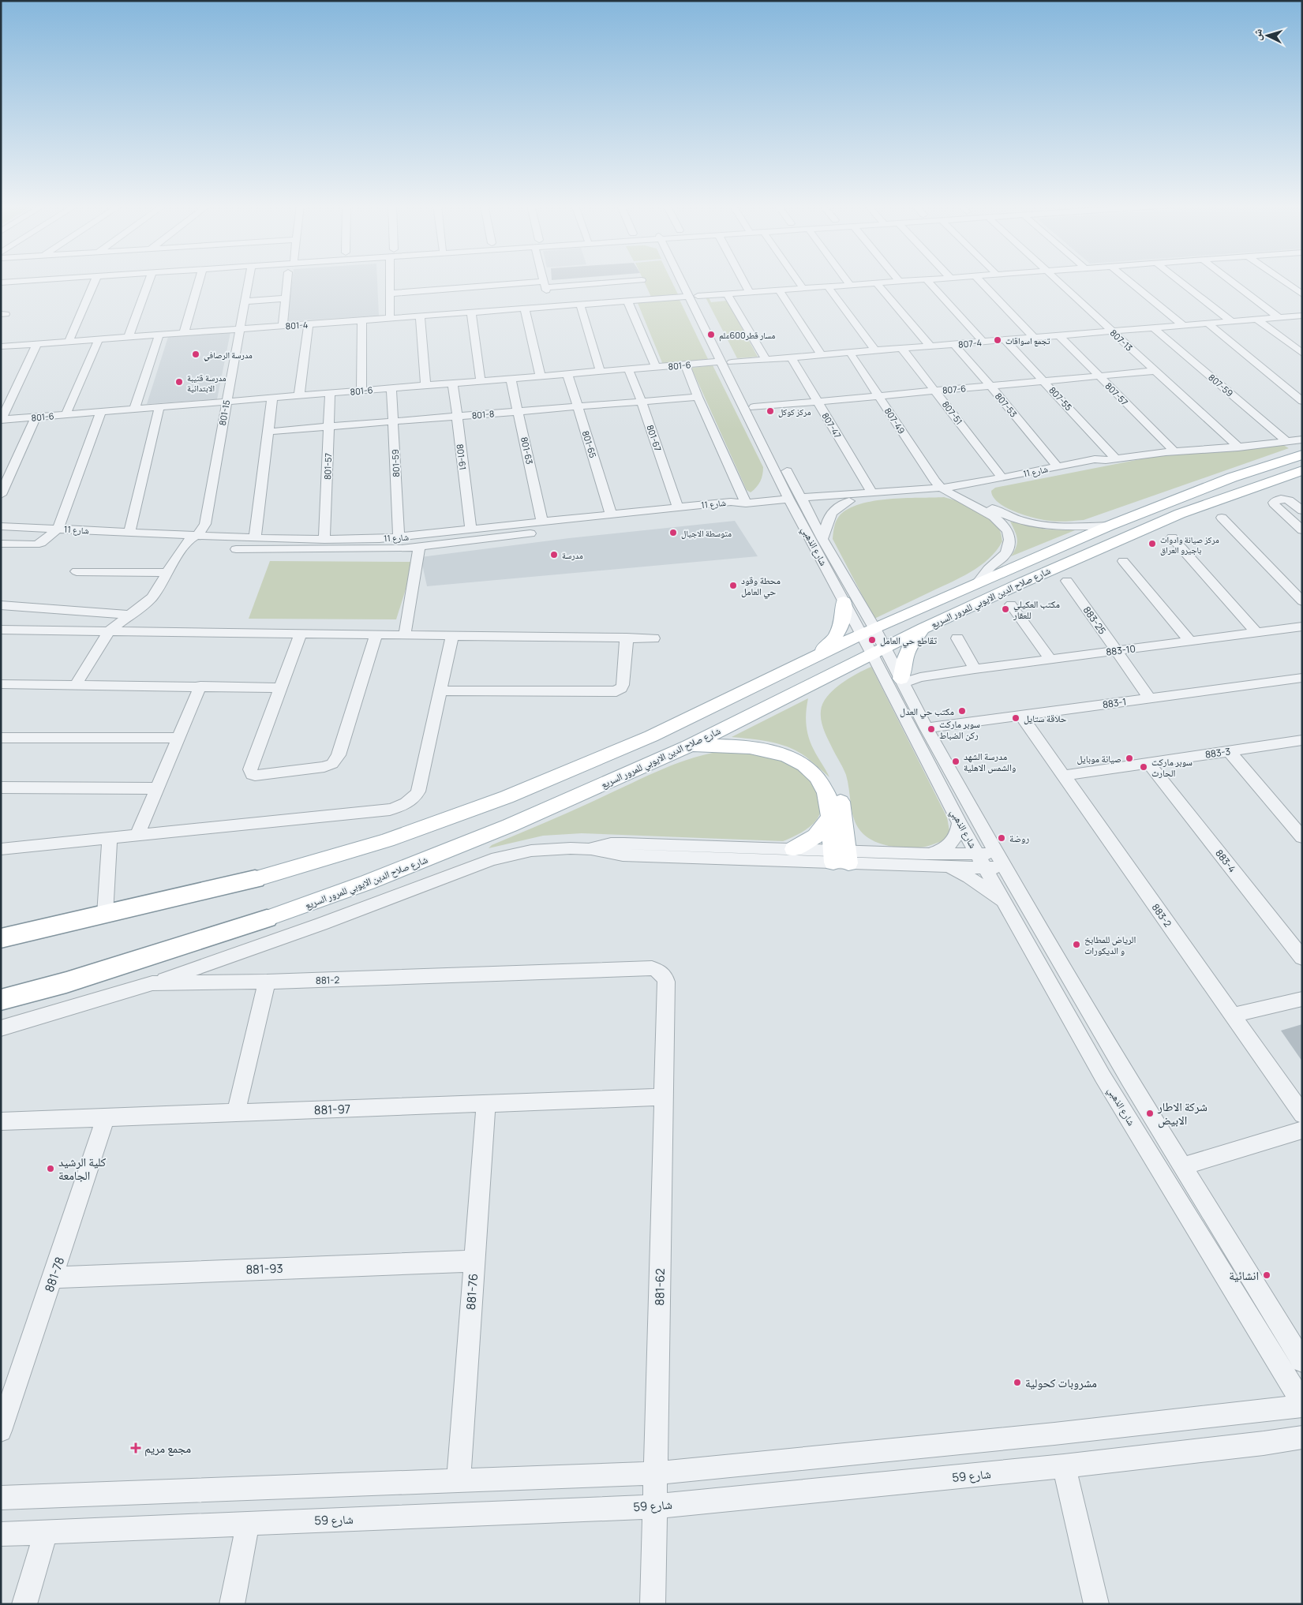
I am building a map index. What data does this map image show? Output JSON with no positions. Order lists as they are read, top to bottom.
{
  "streets": {
    "highway": ["شارع صلاح الدين الايوبي للمرور السريع"],
    "street": [
      "801-4",
      "807-13",
      "807-4",
      "801-6",
      "807-59",
      "807-6",
      "807-57",
      "807-55",
      "807-53",
      "801-15",
      "807-51",
      "801-8",
      "807-49",
      "807-47",
      "801-67",
      "801-65",
      "801-63",
      "801-61",
      "801-59",
      "801-57",
      "شارع 11",
      "شارع الذهبي",
      "883-25",
      "883-10",
      "883-1",
      "883-3",
      "883-4",
      "883-2",
      "881-2",
      "881-97",
      "881-93",
      "881-78",
      "881-62",
      "881-76",
      "شارع 59"
    ]
  },
  "crossings": [
    ["801-4", "801-15"],
    ["801-4", "شارع الذهبي"],
    ["807-13", "807-4"],
    ["807-13", "807-6"],
    ["807-13", "شارع 11"],
    ["807-4", "801-6"],
    ["807-4", "807-59"],
    ["807-4", "807-57"],
    ["807-4", "807-55"],
    ["807-4", "807-53"],
    ["807-4", "807-51"],
    ["807-4", "807-49"],
    ["807-4", "807-47"],
    ["807-4", "شارع الذهبي"],
    ["801-6", "801-15"],
    ["801-6", "801-67"],
    ["801-6", "801-65"],
    ["801-6", "801-63"],
    ["801-6", "801-61"],
    ["801-6", "801-59"],
    ["801-6", "801-57"],
    ["801-6", "شارع الذهبي"],
    ["807-59", "شارع 11"],
    ["807-6", "807-57"],
    ["807-6", "807-55"],
    ["807-6", "807-53"],
    ["807-6", "807-51"],
    ["807-6", "807-49"],
    ["807-6", "807-47"],
    ["807-6", "شارع الذهبي"],
    ["807-57", "شارع 11"],
    ["807-55", "شارع 11"],
    ["807-53", "شارع 11"],
    ["801-15", "شارع 11"],
    ["807-51", "شارع 11"],
    ["801-8", "801-67"],
    ["801-8", "801-65"],
    ["801-8", "801-63"],
    ["801-8", "801-61"],
    ["801-8", "801-59"],
    ["801-8", "801-57"],
    ["807-49", "شارع 11"],
    ["807-47", "شارع 11"],
    ["801-67", "شارع 11"],
    ["801-65", "شارع 11"],
    ["801-63", "شارع 11"],
    ["801-61", "شارع 11"],
    ["801-59", "شارع 11"],
    ["801-57", "شارع 11"],
    ["شارع 11", "شارع الذهبي"],
    ["شارع الذهبي", "شارع صلاح الدين الايوبي للمرور السريع"],
    ["شارع الذهبي", "883-10"],
    ["شارع الذهبي", "883-1"],
    ["883-25", "883-10"],
    ["883-25", "883-1"],
    ["883-1", "883-2"],
    ["883-3", "883-4"],
    ["883-3", "883-2"],
    ["881-2", "881-62"],
    ["881-97", "881-78"],
    ["881-97", "881-62"],
    ["881-97", "881-76"],
    ["881-93", "881-78"],
    ["881-93", "881-76"],
    ["881-62", "شارع 59"]
  ],
  "places": {
    "other": [
      "مسار قطر600ملم",
      "تجمع اسواقات",
      "مدرسة الرصافي",
      "مدرسة قتيبة الابتدائية",
      "مركز كوكل",
      "متوسطة الاجيال",
      "مركز صيانة وادوات باجيرو العراق",
      "مدرسة",
      "محطة وقود حي العامل",
      "مكتب العكيلي للعقار",
      "تقاطع حي العامل",
      "مكتب حي العدل",
      "حلاقة ستايل",
      "سوبر ماركت ركن الضباط",
      "صيانة موبايل",
      "مدرسة الشهد والشمس الاهلية",
      "سوبر ماركت الحارث",
      "روضة",
      "الرياض للمطابخ و الديكورات",
      "شركة الاطار الابيض",
      "كلية الرشيد الجامعة",
      "انشائية",
      "مشروبات كحولية"
    ],
    "health": ["مجمع مريم"]
  },
  "north": "left"
}
